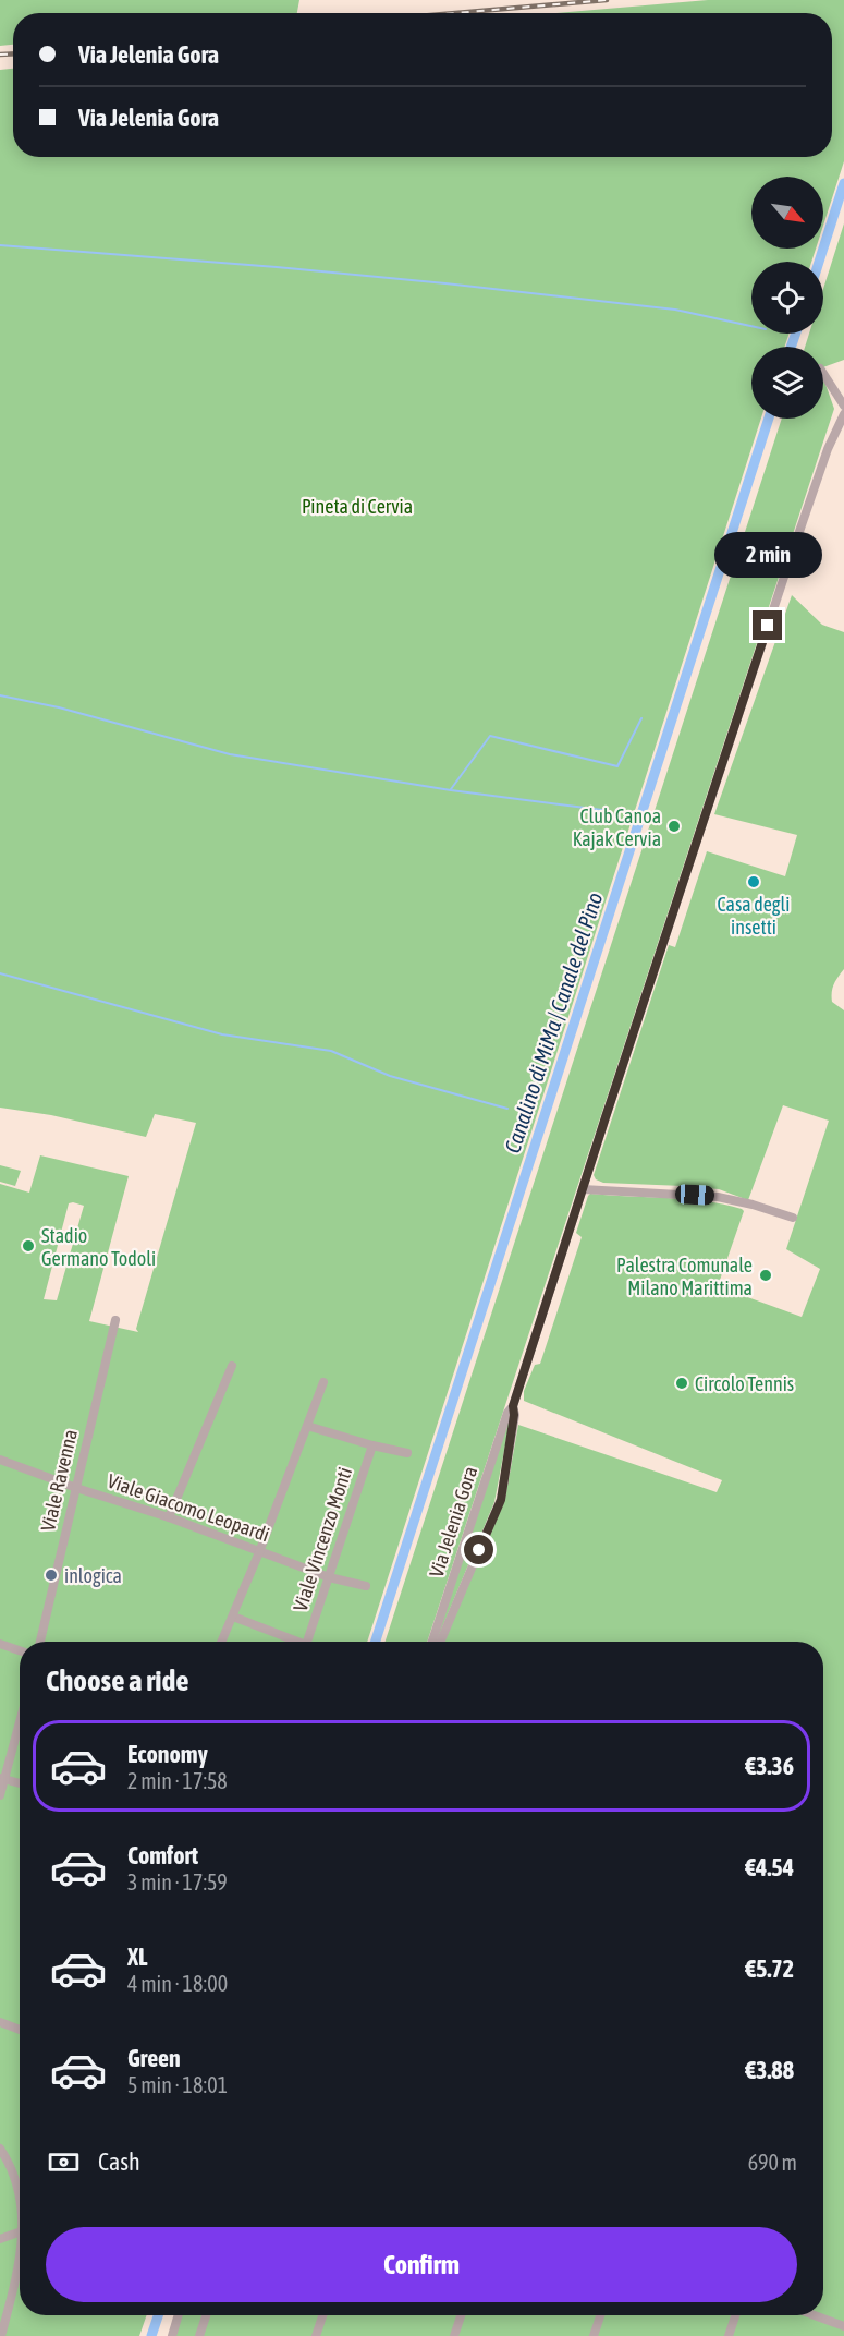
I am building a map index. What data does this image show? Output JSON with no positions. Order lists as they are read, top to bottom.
{
  "streets": {
    "street": [
      "Viale Ravenna",
      "Viale Giacomo Leopardi",
      "Via Jelenia Gora",
      "Viale Vincenzo Monti"
    ]
  },
  "crossings": [
    ["Viale Ravenna", "Viale Giacomo Leopardi"],
    ["Viale Giacomo Leopardi", "Viale Vincenzo Monti"]
  ],
  "water": ["Canalino di MiMa | Canale del Pino"],
  "parks": ["Pineta di Cervia"],
  "places": [
    "Club Canoa Kajak Cervia",
    "Casa degli insetti",
    "Stadio Germano Todoli",
    "Palestra Comunale Milano Marittima",
    "Circolo Tennis",
    "inlogica"
  ],
  "north": "bottom right",
  "page": {
    "banner": ["Via Jelenia Gora", "Via Jelenia Gora"],
    "bubble": "2 min",
    "heading": "Choose a ride",
    "list": [
      {
        "name": "Economy",
        "note": "2 min · 17:58",
        "value": "€3.36"
      },
      {
        "name": "Comfort",
        "note": "3 min · 17:59",
        "value": "€4.54"
      },
      {
        "name": "XL",
        "note": "4 min · 18:00",
        "value": "€5.72"
      },
      {
        "name": "Green",
        "note": "5 min · 18:01",
        "value": "€3.88"
      }
    ],
    "pay": ["Cash", "690 m"],
    "buttons": "Confirm"
  }
}
